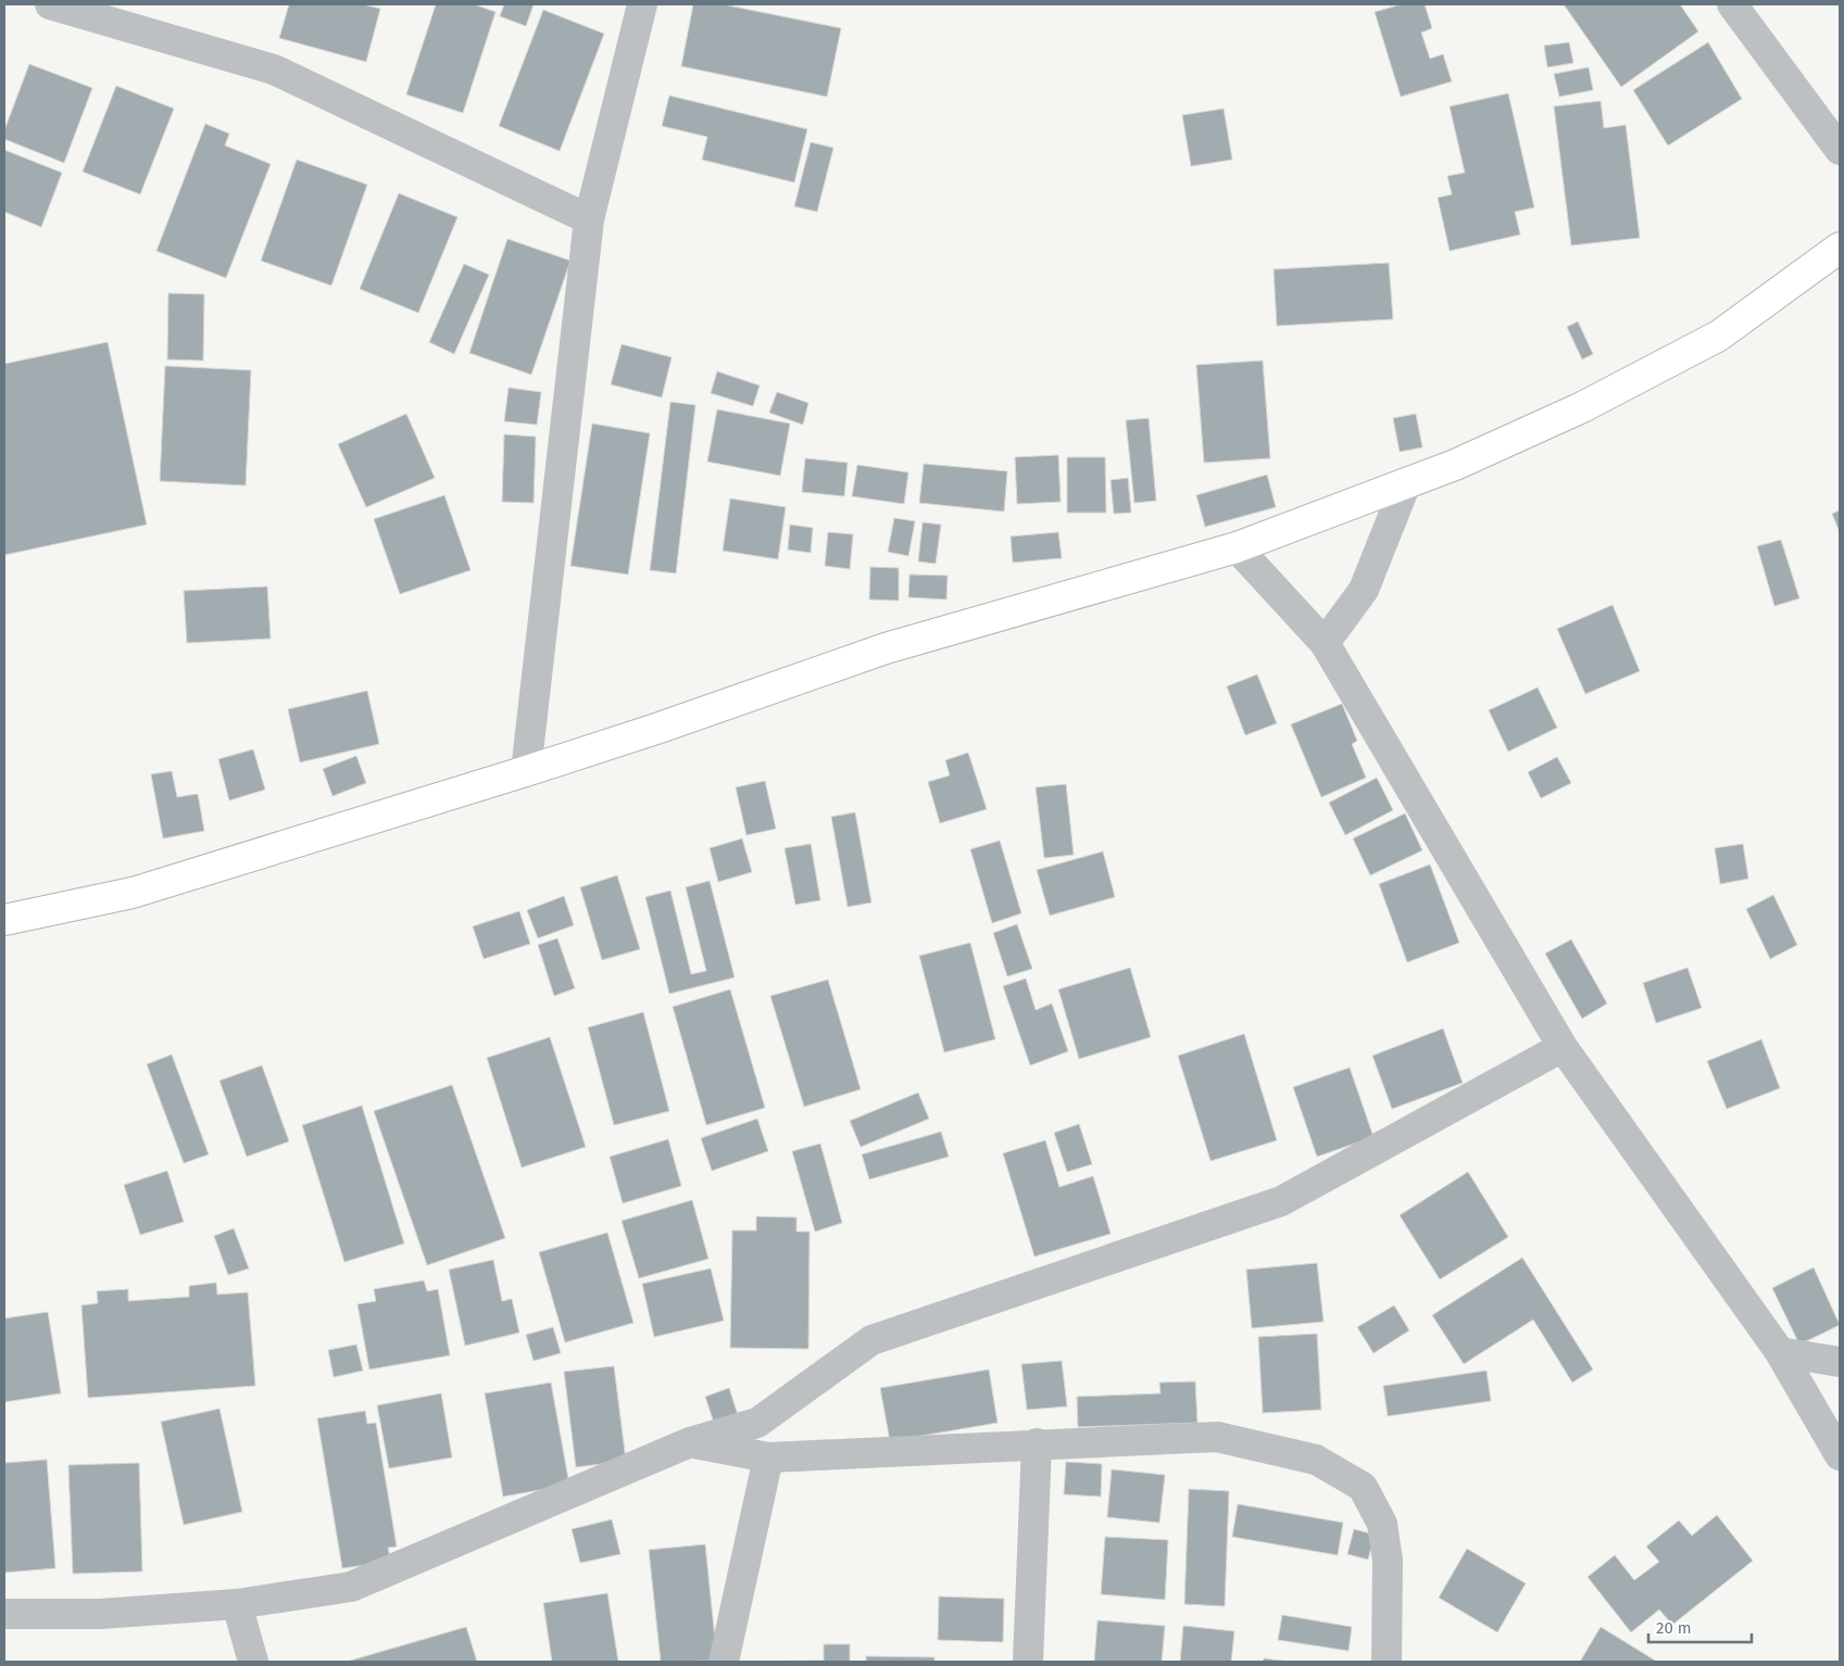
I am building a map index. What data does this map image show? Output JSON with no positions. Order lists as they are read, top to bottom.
{
  "scale_bar": "20 m"
}
